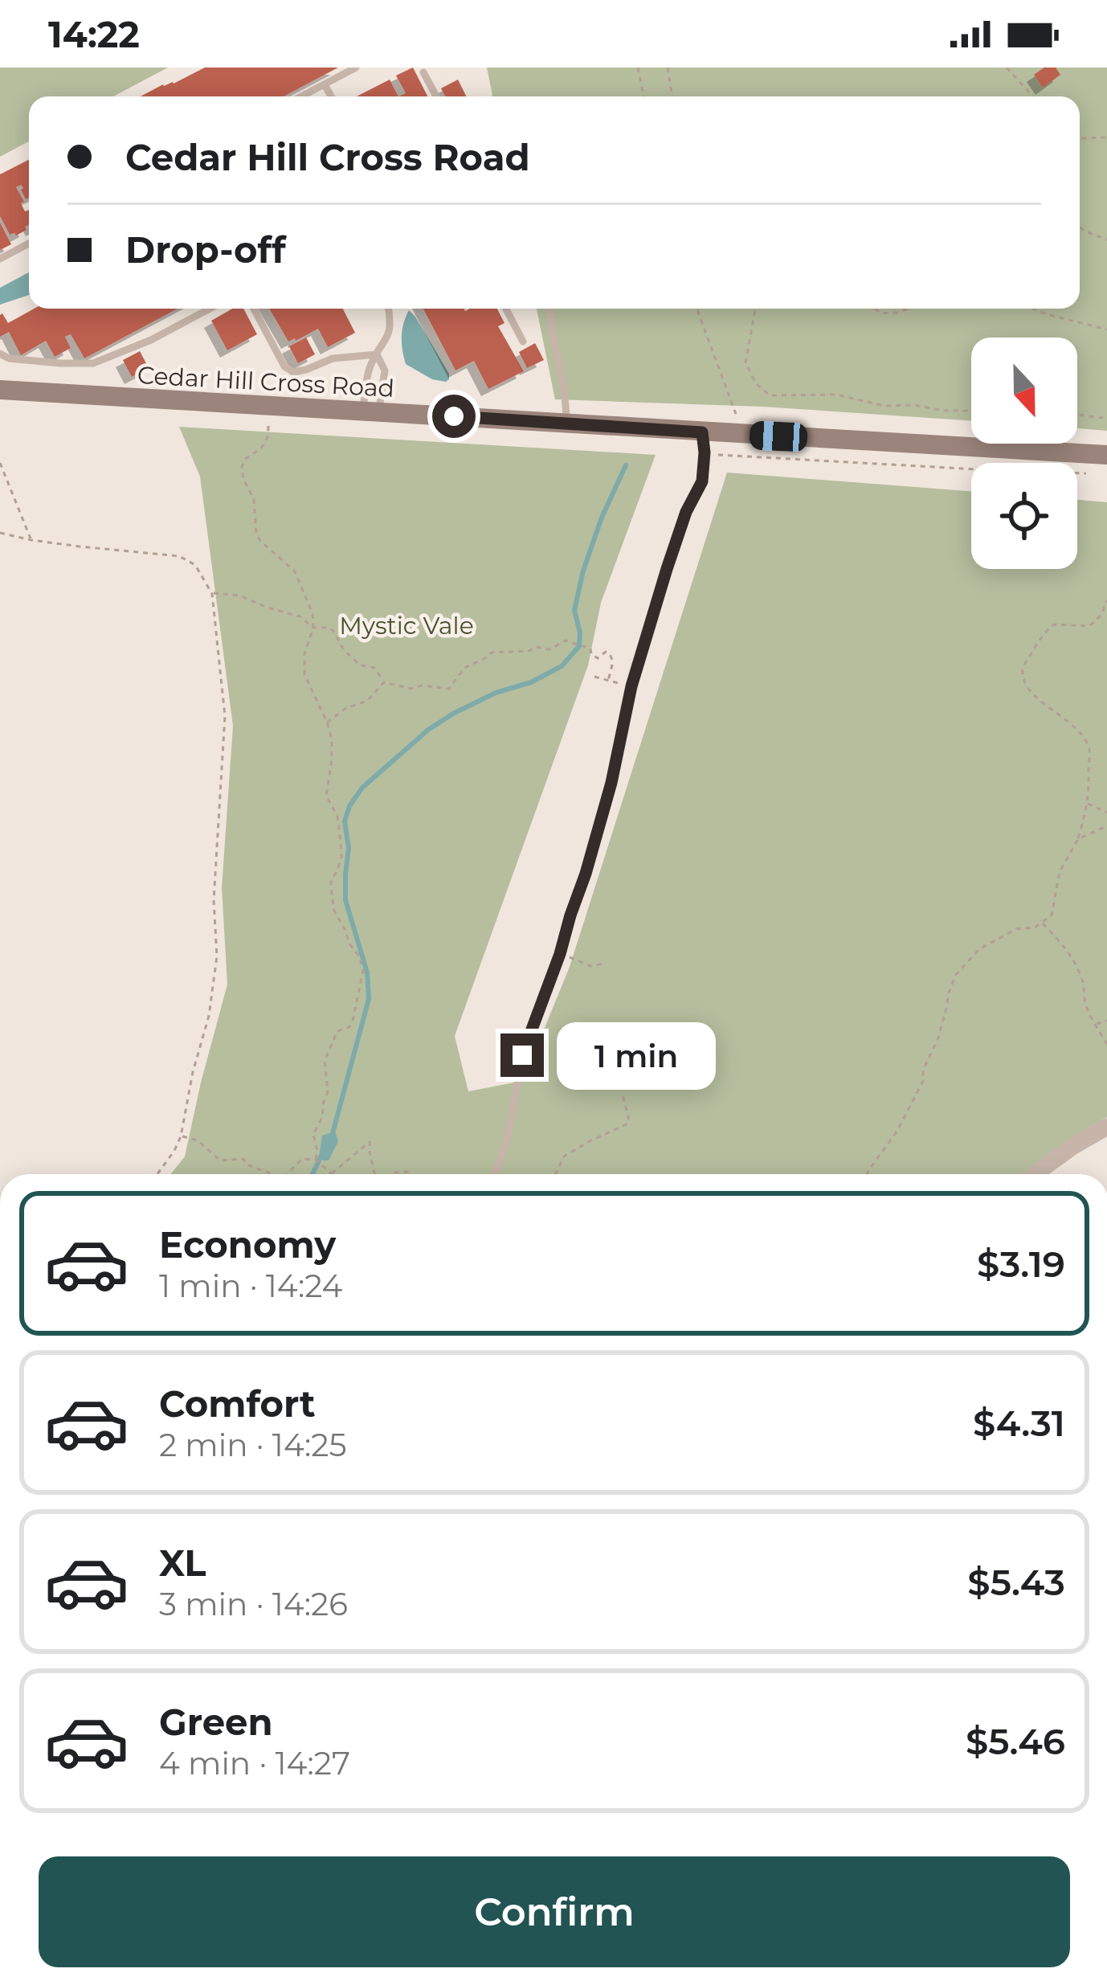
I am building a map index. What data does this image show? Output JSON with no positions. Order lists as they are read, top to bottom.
{
  "streets": {
    "main road": ["Cedar Hill Cross Road"]
  },
  "parks": ["Mystic Vale"],
  "north": "bottom",
  "page": {
    "status": "14:22",
    "banner": ["Cedar Hill Cross Road", "Drop-off"],
    "bubble": "1 min",
    "list": [
      {
        "name": "Economy",
        "note": "1 min · 14:24",
        "value": "$3.19"
      },
      {
        "name": "Comfort",
        "note": "2 min · 14:25",
        "value": "$4.31"
      },
      {
        "name": "XL",
        "note": "3 min · 14:26",
        "value": "$5.43"
      },
      {
        "name": "Green",
        "note": "4 min · 14:27",
        "value": "$5.46"
      }
    ],
    "buttons": "Confirm"
  }
}
